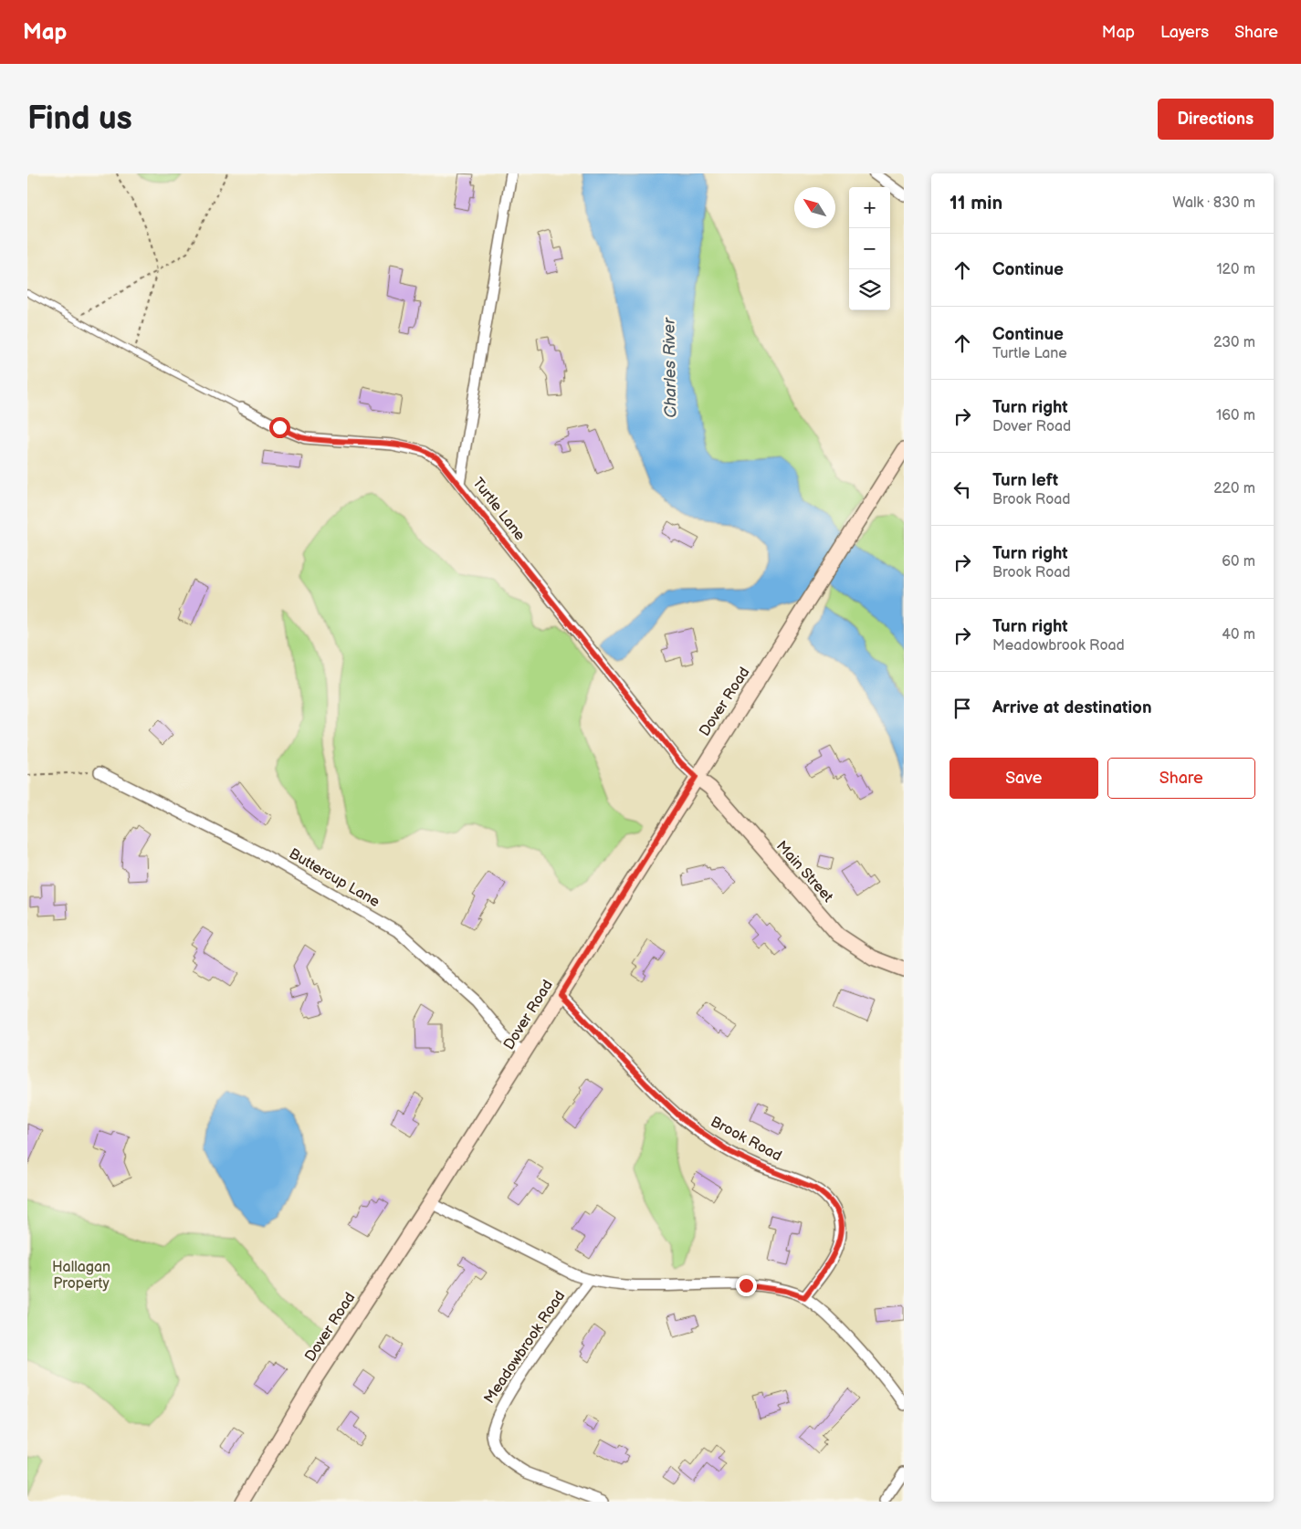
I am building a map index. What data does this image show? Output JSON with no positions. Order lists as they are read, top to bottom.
{
  "streets": {
    "street": [
      "Turtle Lane",
      "Dover Road",
      "Main Street",
      "Buttercup Lane",
      "Brook Road",
      "Meadowbrook Road"
    ]
  },
  "crossings": [
    ["Turtle Lane", "Dover Road"],
    ["Turtle Lane", "Main Street"],
    ["Dover Road", "Main Street"],
    ["Dover Road", "Buttercup Lane"],
    ["Dover Road", "Brook Road"],
    ["Dover Road", "Meadowbrook Road"],
    ["Brook Road", "Meadowbrook Road"]
  ],
  "water": ["Charles River"],
  "parks": ["Hallagan Property"],
  "north": "top left",
  "page": {
    "header": "Map",
    "nav": ["Map", "Layers", "Share"],
    "buttons": [
      "Directions",
      ["Save", "Share"]
    ],
    "title": "Find us",
    "heading": ["11 min", "Walk · 830 m"],
    "map_buttons": ["+", "−"],
    "list": [
      ["Continue", "120 m"],
      ["Continue", "Turtle Lane", "230 m"],
      ["Turn right", "Dover Road", "160 m"],
      ["Turn left", "Brook Road", "220 m"],
      ["Turn right", "Brook Road", "60 m"],
      ["Turn right", "Meadowbrook Road", "40 m"],
      "Arrive at destination"
    ]
  }
}
